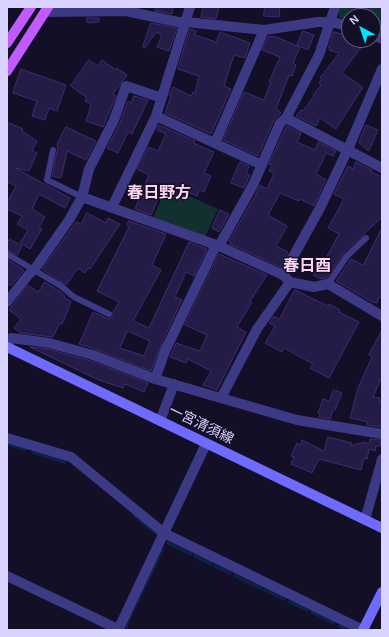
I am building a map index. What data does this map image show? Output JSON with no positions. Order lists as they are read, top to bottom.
{
  "streets": {
    "main road": ["一宮清須線"]
  },
  "districts": ["春日野方", "春日酉"],
  "north": "top left"
}
